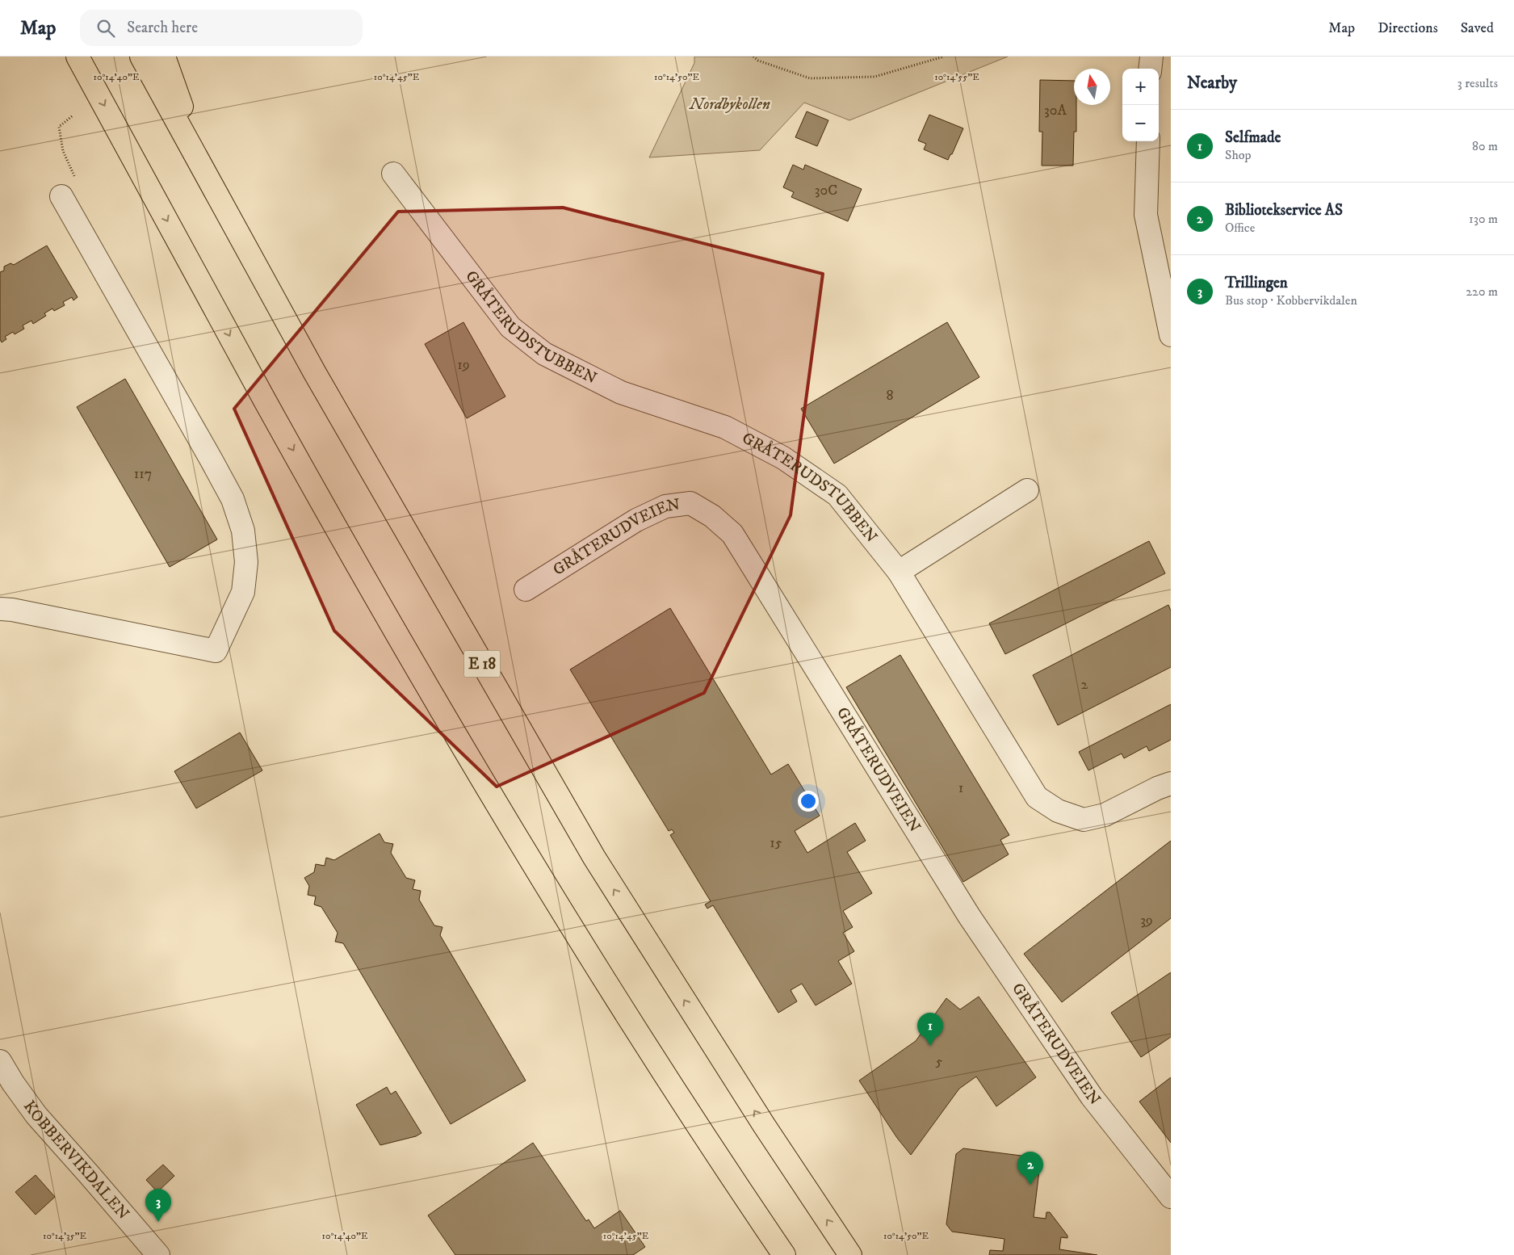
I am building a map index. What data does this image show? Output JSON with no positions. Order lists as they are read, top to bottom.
{
  "streets": {
    "highway": ["E 18"],
    "street": ["GRÅTERUDSTUBBEN", "GRÅTERUDVEIEN", "KOBBERVIKDALEN"]
  },
  "parks": ["Nordbykollen"],
  "house_numbers": [
    "30A",
    "30C",
    "19",
    "8",
    "117",
    "2",
    "1",
    "15",
    "39",
    "5"
  ],
  "north": "top",
  "page": {
    "header": "Map",
    "search": "Search here",
    "nav": ["Map", "Directions", "Saved"],
    "heading": ["Nearby", "3 results"],
    "map_buttons": ["+", "−"],
    "list": [
      {
        "mark": "1",
        "name": "Selfmade",
        "note": "Shop",
        "value": "80 m"
      },
      {
        "mark": "2",
        "name": "Bibliotekservice AS",
        "note": "Office",
        "value": "130 m"
      },
      {
        "mark": "3",
        "name": "Trillingen",
        "note": "Bus stop · Kobbervikdalen",
        "value": "220 m"
      }
    ],
    "pins": ["1", "2", "3"]
  },
  "coordinates": [
    "10°14'55\"E",
    "10°14'40\"E",
    "10°14'45\"E",
    "10°14'50\"E",
    "10°14'35\"E"
  ]
}
